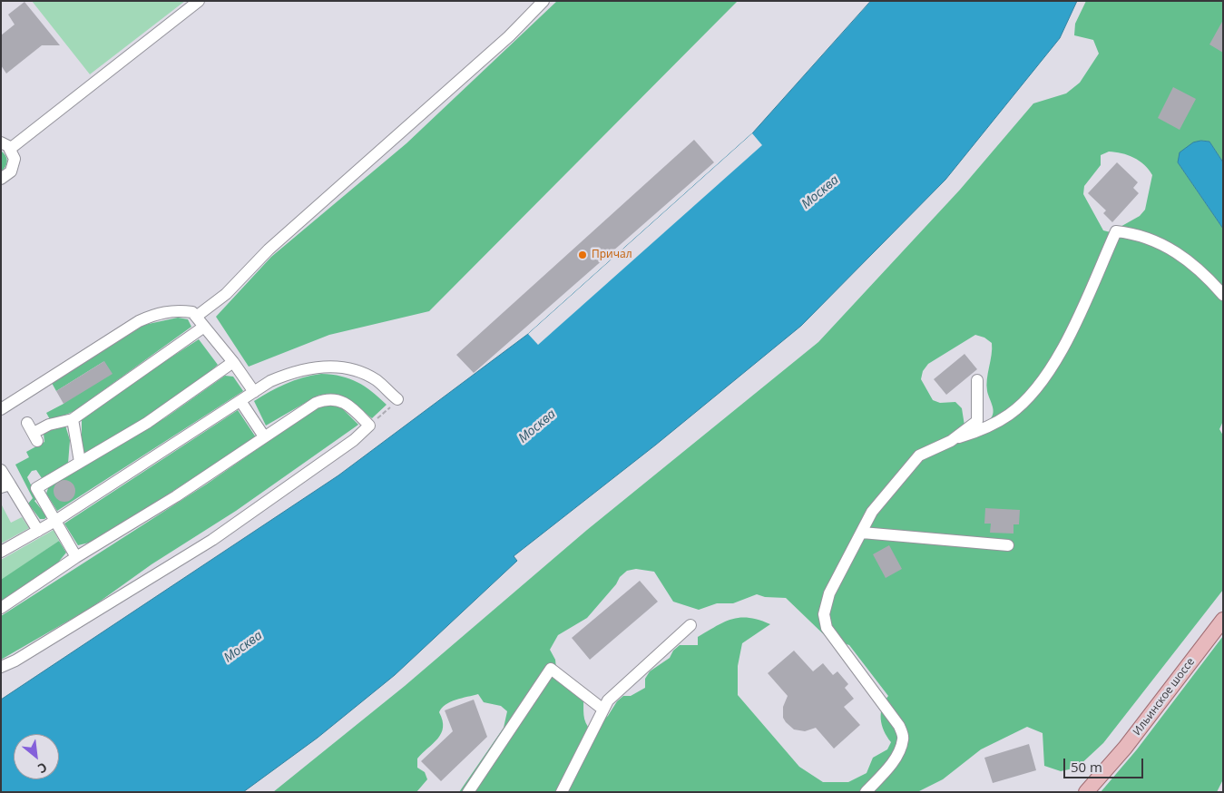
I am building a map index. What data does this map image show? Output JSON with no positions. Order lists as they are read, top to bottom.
{
  "streets": {
    "main road": ["Ильинское шоссе"]
  },
  "water": ["Москва"],
  "places": ["Причал"],
  "scale_bar": "50 m",
  "north": "bottom right"
}
